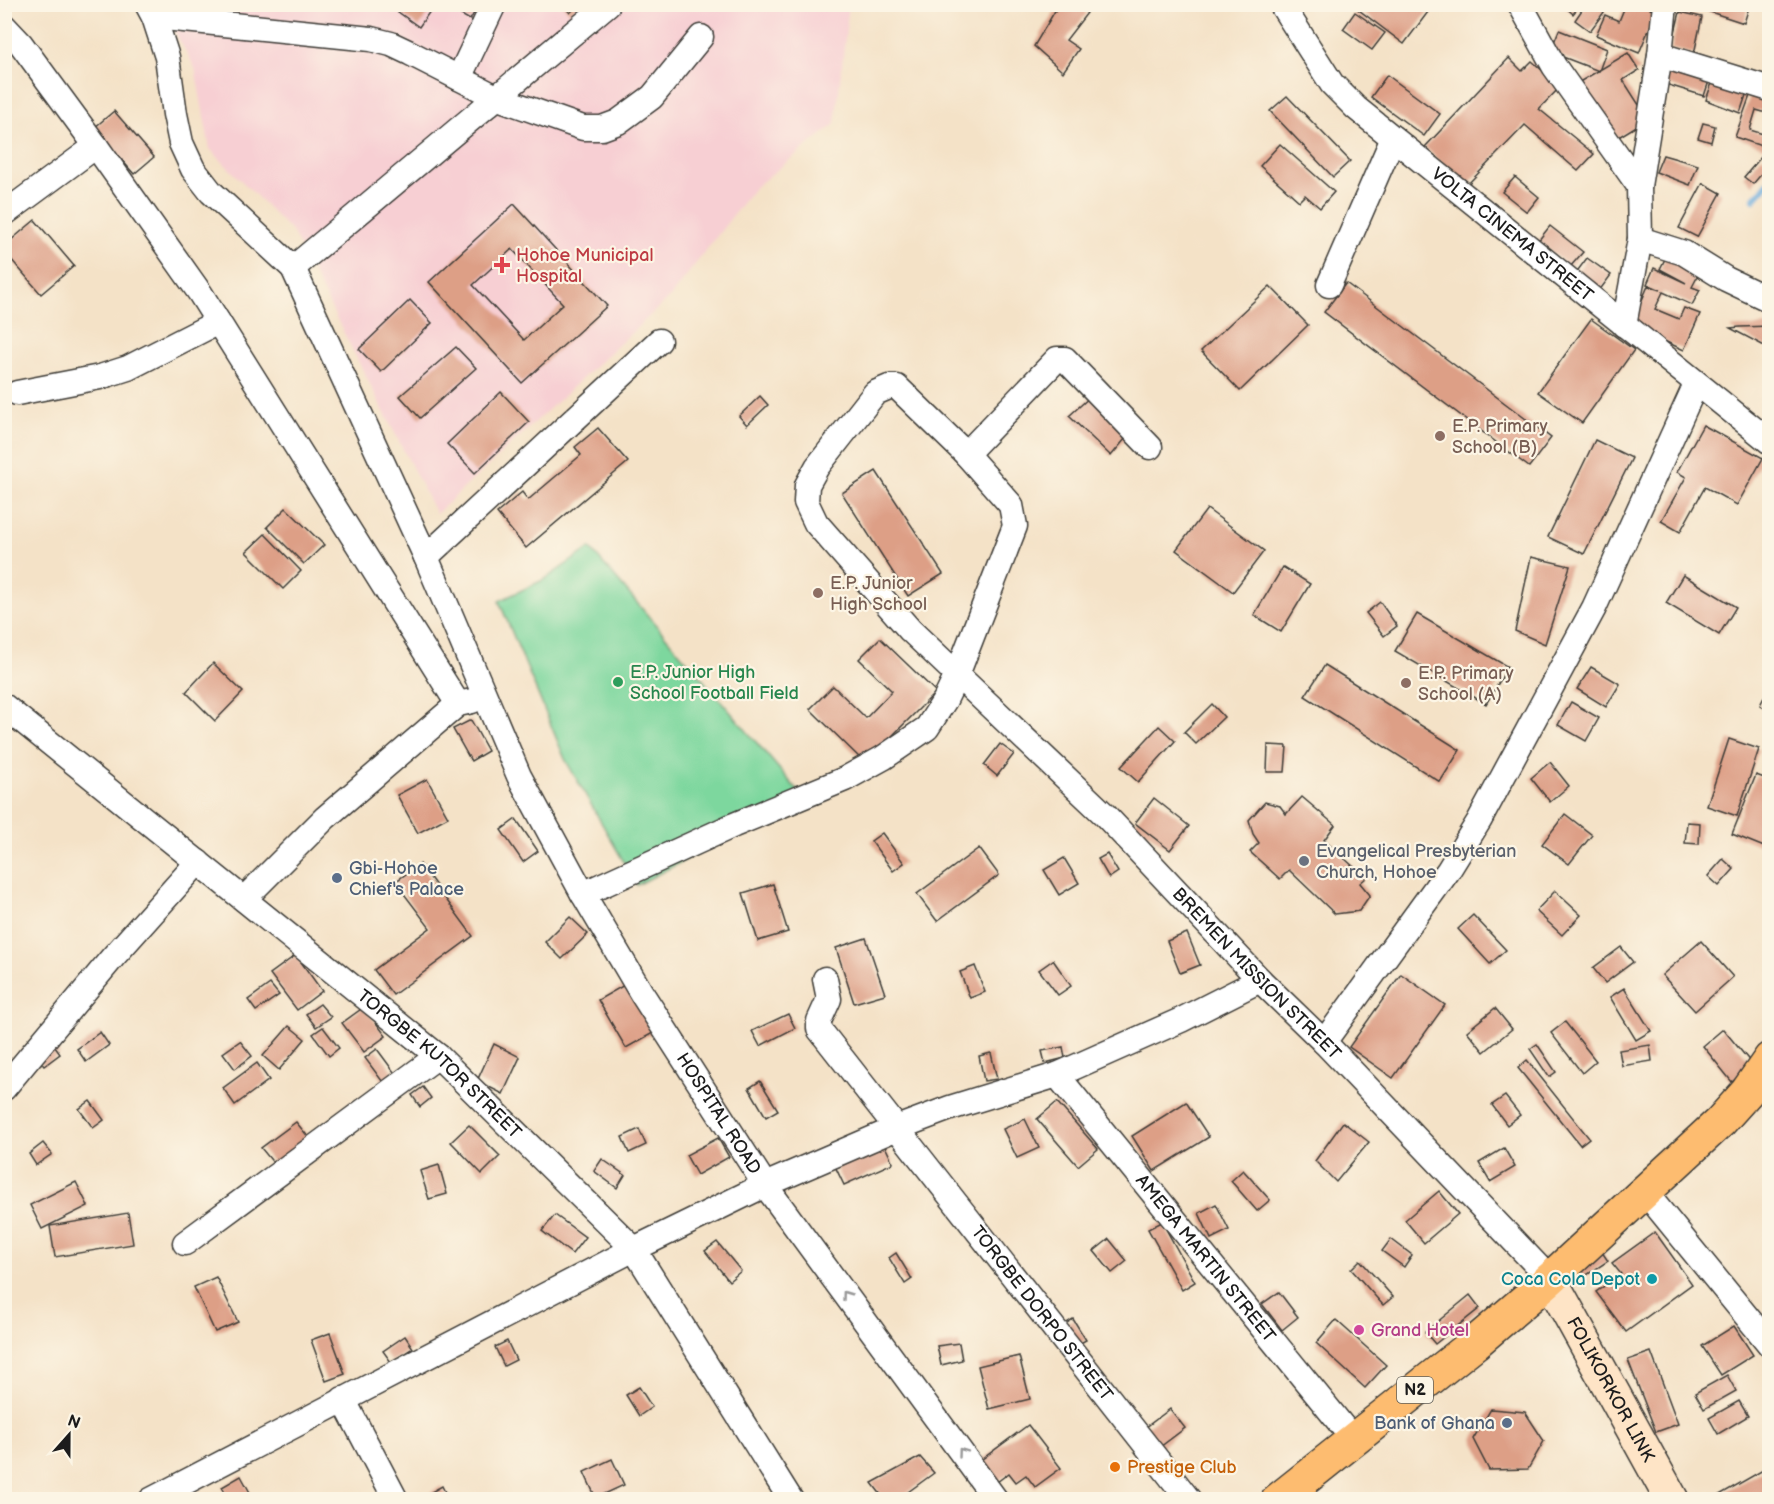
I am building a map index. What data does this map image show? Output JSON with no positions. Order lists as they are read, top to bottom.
{
  "streets": {
    "highway": ["N2"],
    "main road": ["FOLIKORKOR LINK"],
    "street": [
      "VOLTA CINEMA STREET",
      "BREMEN MISSION STREET",
      "TORGBE KUTOR STREET",
      "HOSPITAL ROAD",
      "AMEGA MARTIN STREET",
      "TORGBE DORPO STREET"
    ]
  },
  "crossings": [
    ["BREMEN MISSION STREET", "HOSPITAL ROAD"],
    ["BREMEN MISSION STREET", "FOLIKORKOR LINK"],
    ["BREMEN MISSION STREET", "N2"],
    ["AMEGA MARTIN STREET", "N2"],
    ["FOLIKORKOR LINK", "N2"]
  ],
  "places": {
    "health": ["Hohoe Municipal Hospital"],
    "other": [
      "E.P. Primary School (B)",
      "E.P. Junior High School",
      "E.P. Junior High School Football Field",
      "E.P. Primary School (A)",
      "Evangelical Presbyterian Church, Hohoe",
      "Gbi-Hohoe Chief's Palace",
      "Coca Cola Depot",
      "Grand Hotel",
      "Bank of Ghana",
      "Prestige Club"
    ]
  },
  "north": "top"
}
